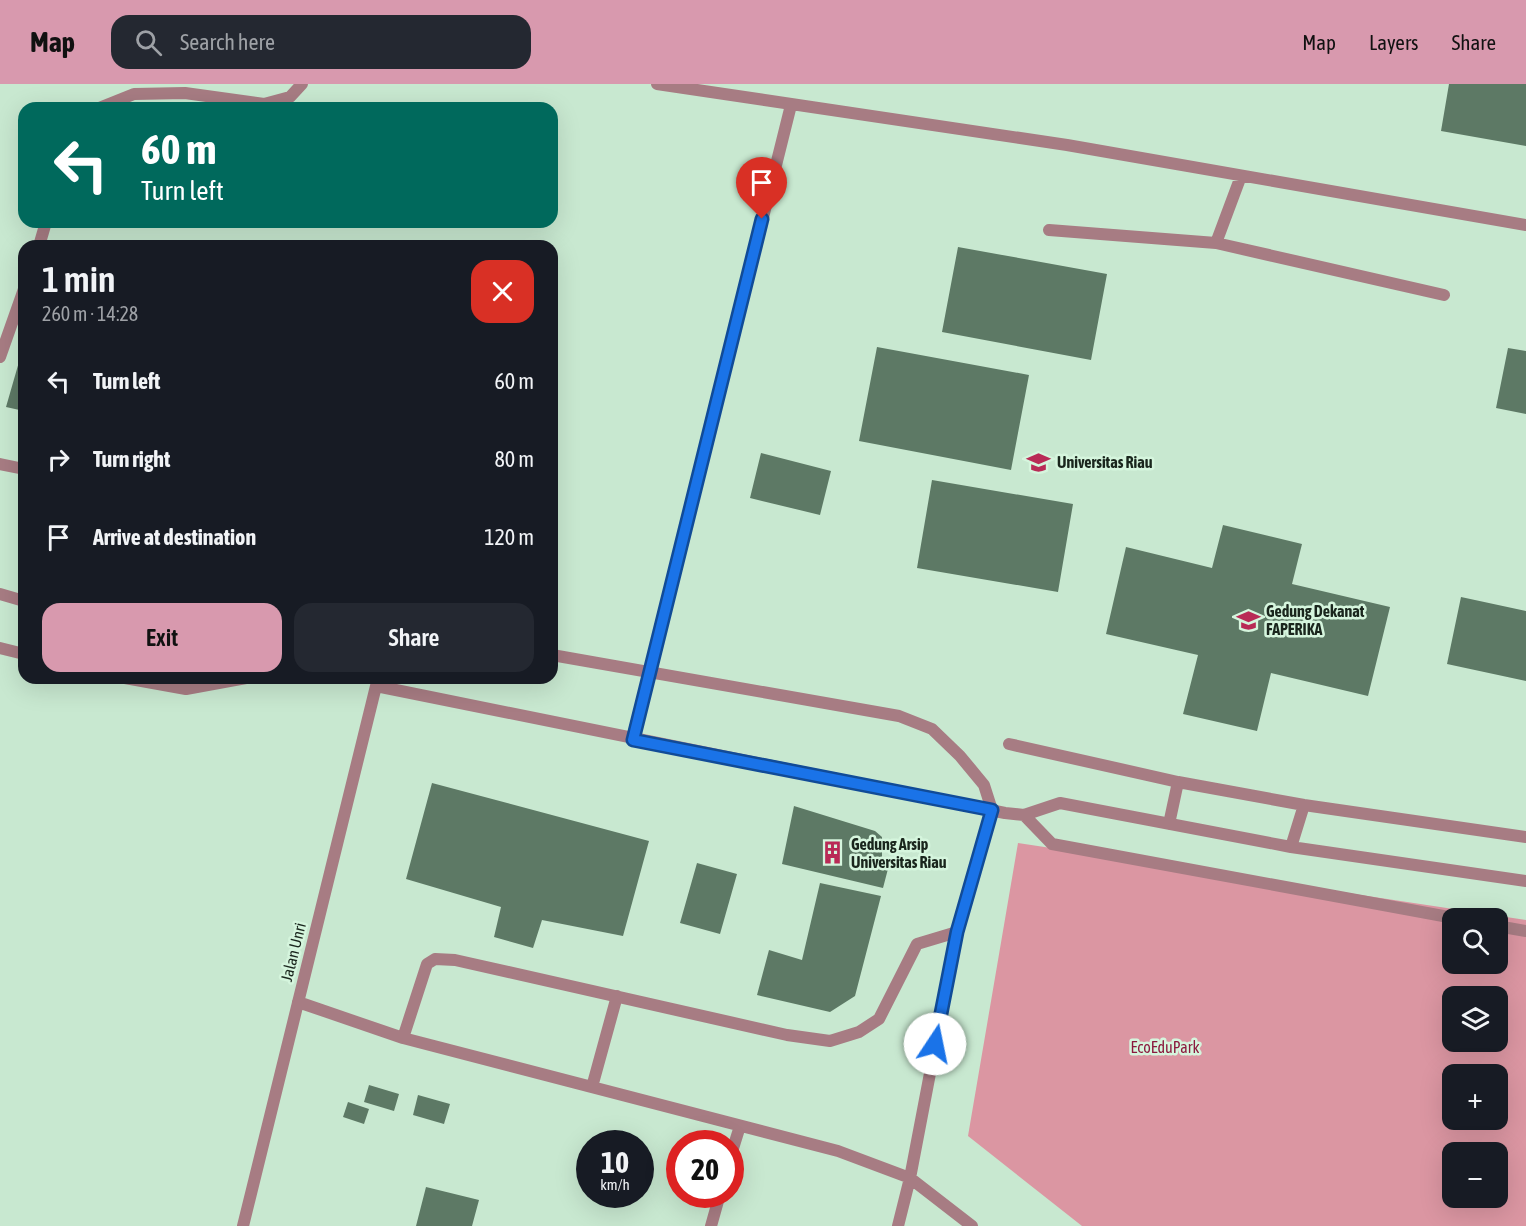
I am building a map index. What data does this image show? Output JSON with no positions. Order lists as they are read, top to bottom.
{
  "streets": {
    "lane": ["Jalan Unri"]
  },
  "parks": ["EcoEduPark"],
  "places": {
    "school or university": ["Universitas Riau", "Gedung Dekanat FAPERIKA"],
    "building": ["Gedung Arsip Universitas Riau"]
  },
  "page": {
    "header": "Map",
    "search": "Search here",
    "nav": ["Map", "Layers", "Share"],
    "turn": ["60 m", "Turn left"],
    "heading": ["1 min", "260 m · 14:28"],
    "list": [
      {
        "name": "Turn left",
        "value": "60 m"
      },
      {
        "name": "Turn right",
        "value": "80 m"
      },
      {
        "name": "Arrive at destination",
        "value": "120 m"
      }
    ],
    "buttons": ["Exit", "Share"],
    "map_buttons": ["+", "−"],
    "speed": "10 km/h",
    "limit": "20"
  }
}
